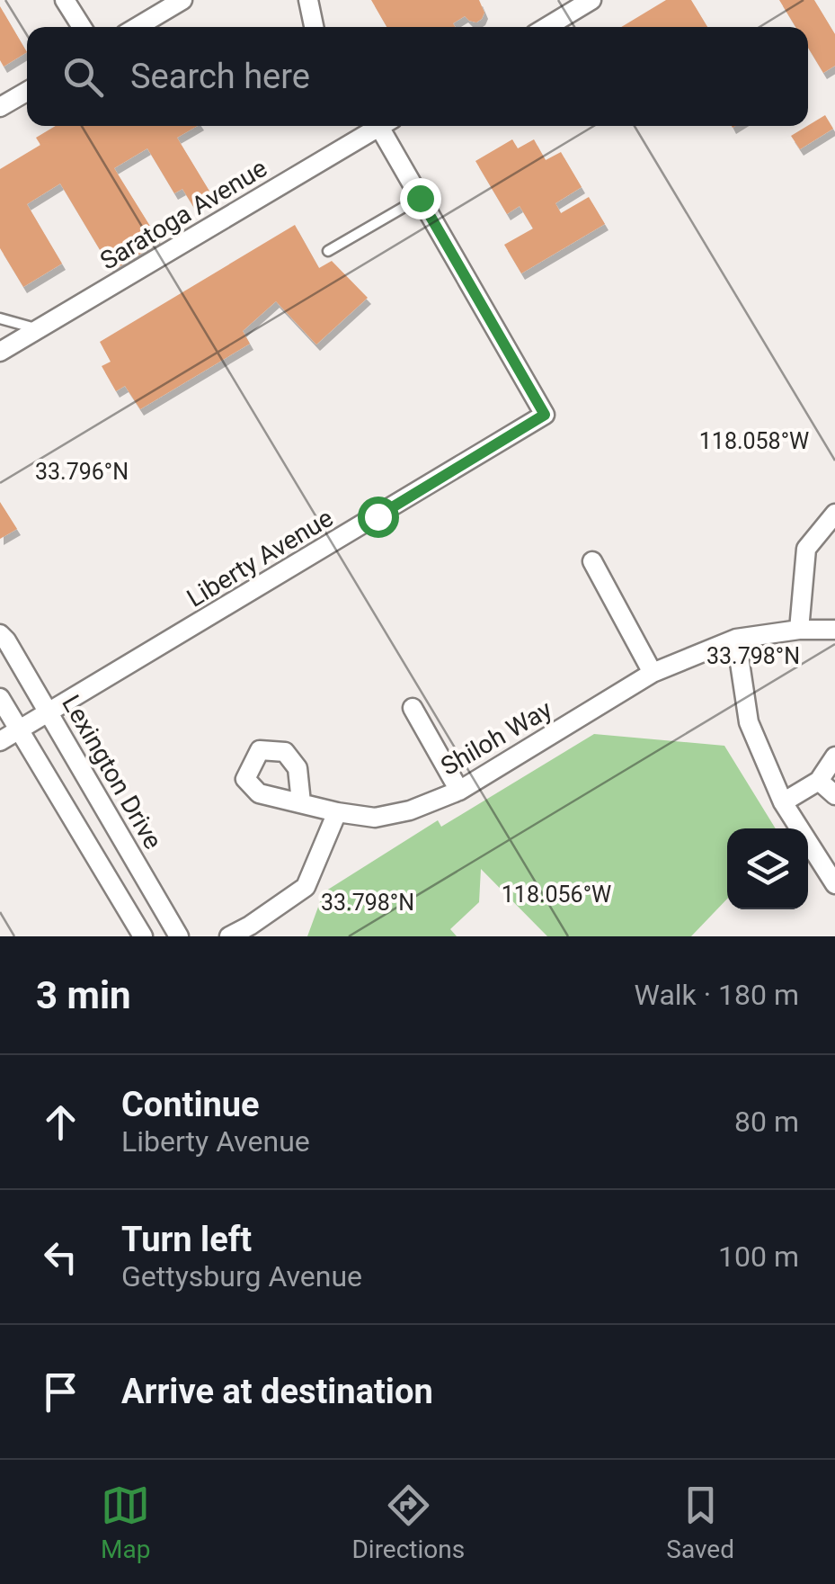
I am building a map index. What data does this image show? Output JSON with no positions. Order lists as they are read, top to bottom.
{
  "streets": {
    "street": [
      "Saratoga Avenue",
      "Liberty Avenue",
      "Shiloh Way",
      "Lexington Drive"
    ]
  },
  "crossings": [
    ["Liberty Avenue", "Lexington Drive"]
  ],
  "page": {
    "search": "Search here",
    "heading": ["3 min", "Walk · 180 m"],
    "list": [
      ["Continue", "Liberty Avenue", "80 m"],
      ["Turn left", "Gettysburg Avenue", "100 m"],
      "Arrive at destination"
    ],
    "nav": ["Map", "Directions", "Saved"]
  },
  "coordinates": [
    "118.058°W",
    "33.796°N",
    "33.798°N",
    "118.056°W"
  ]
}
